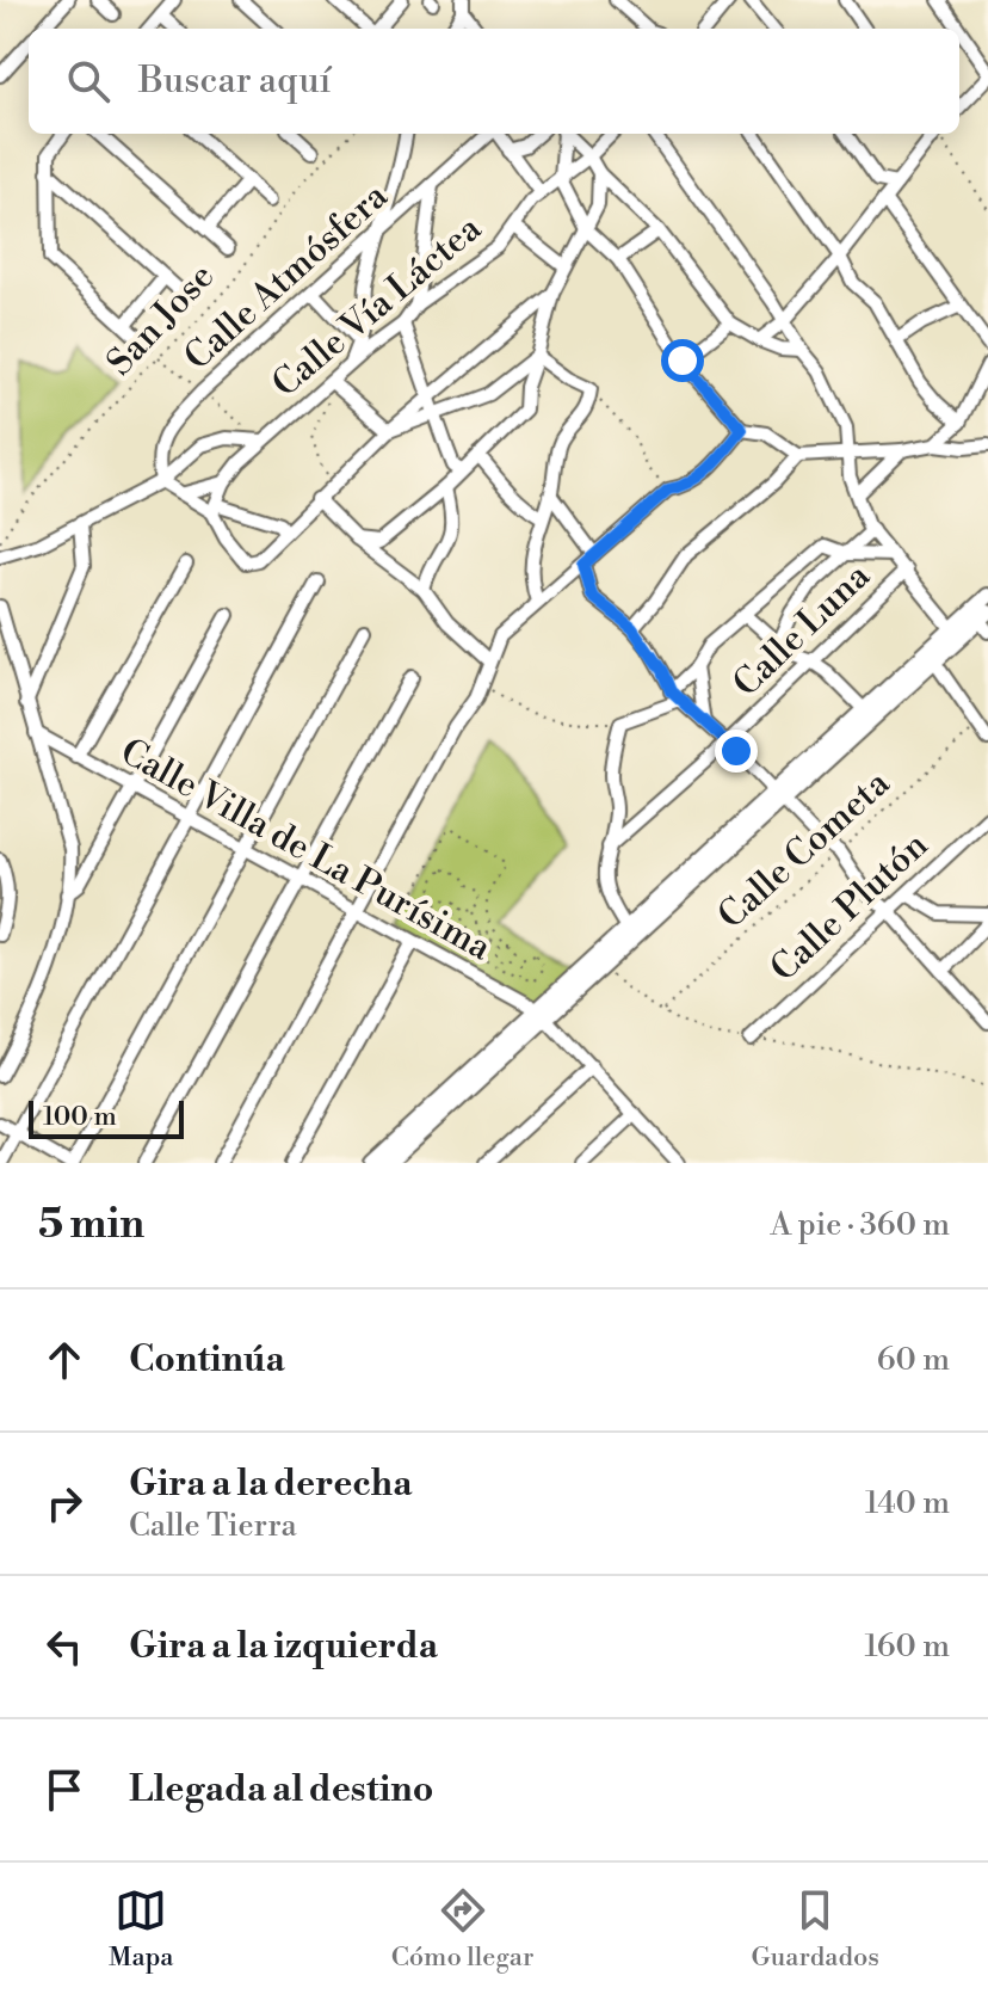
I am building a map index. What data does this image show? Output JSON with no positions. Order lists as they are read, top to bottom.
{
  "streets": {
    "street": [
      "Calle Atmósfera",
      "Calle Vía Láctea",
      "Calle Luna",
      "Calle Villa de La Purísima",
      "Calle Plutón"
    ],
    "path": ["San Jose", "Calle Cometa"]
  },
  "scale_bar": "100 m",
  "page": {
    "search": "Buscar aquí",
    "scale": "100 m",
    "heading": ["5 min", "A pie · 360 m"],
    "list": [
      ["Continúa", "60 m"],
      ["Gira a la derecha", "Calle Tierra", "140 m"],
      ["Gira a la izquierda", "160 m"],
      "Llegada al destino"
    ],
    "nav": ["Mapa", "Cómo llegar", "Guardados"]
  }
}
